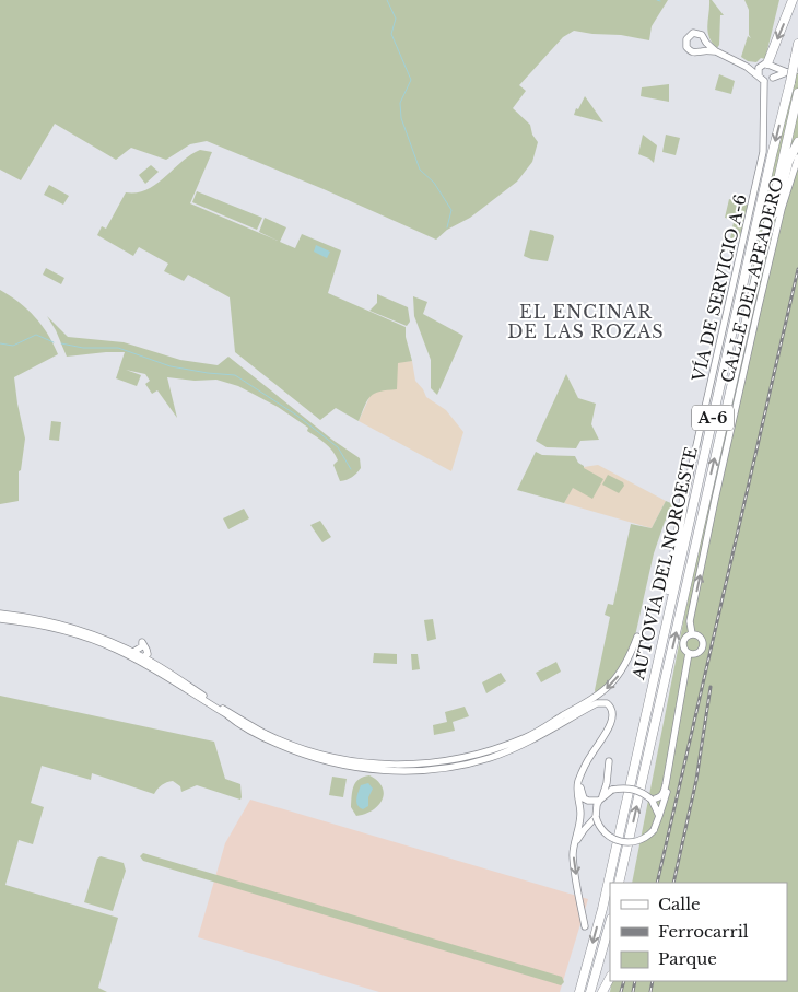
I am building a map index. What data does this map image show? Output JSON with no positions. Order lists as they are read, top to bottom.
{
  "streets": {
    "highway": ["A-6", "AUTOVÍA DEL NOROESTE"],
    "street": ["CALLE DEL APEADERO", "VÍA DE SERVICIO A-6"]
  },
  "one_way": ["CALLE DEL APEADERO"],
  "districts": ["EL ENCINAR DE LAS ROZAS"],
  "legend": ["Calle", "Ferrocarril", "Parque"]
}
